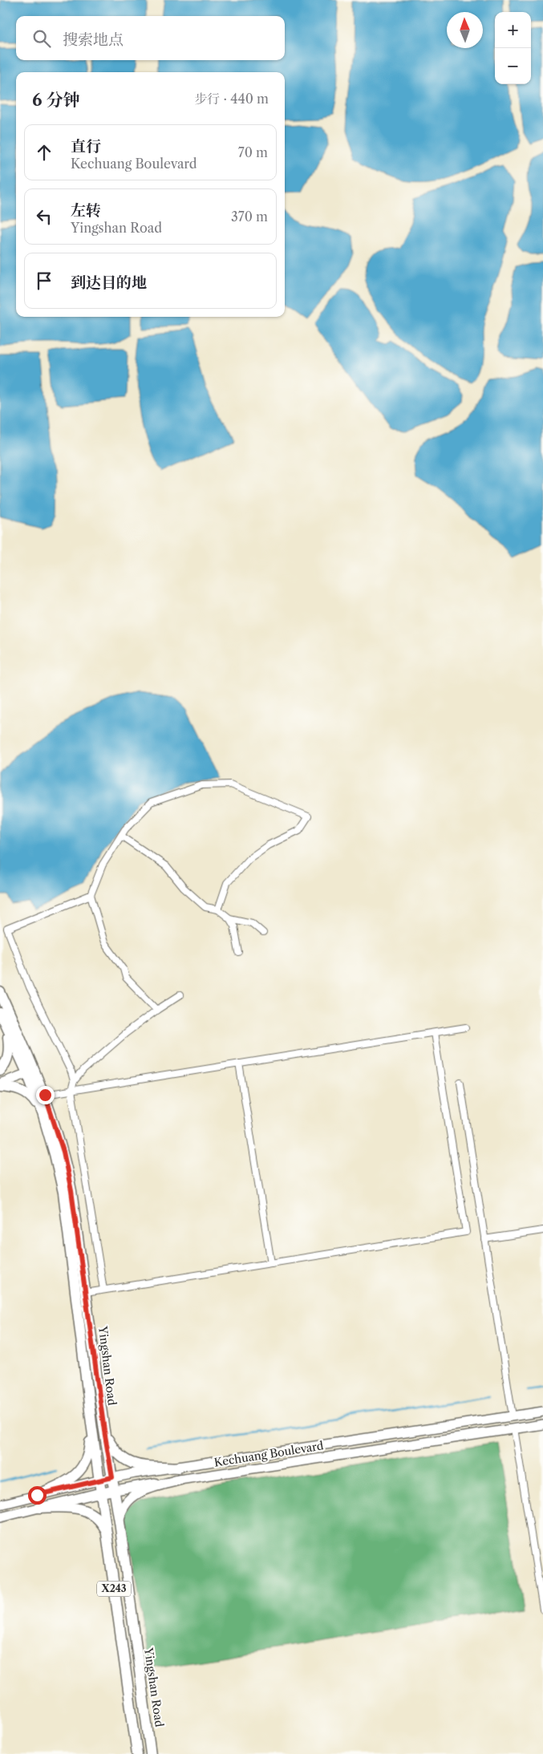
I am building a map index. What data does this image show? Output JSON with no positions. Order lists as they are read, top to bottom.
{
  "streets": {
    "main road": ["Yingshan Road", "Kechuang Boulevard", "X243"]
  },
  "crossings": [
    ["Yingshan Road", "Kechuang Boulevard"]
  ],
  "north": "top",
  "page": {
    "map_buttons": ["+", "−"],
    "search": "搜索地点",
    "heading": ["6 分钟", "步行 · 440 m"],
    "list": [
      ["直行", "Kechuang Boulevard", "70 m"],
      ["左转", "Yingshan Road", "370 m"],
      "到达目的地"
    ]
  }
}
